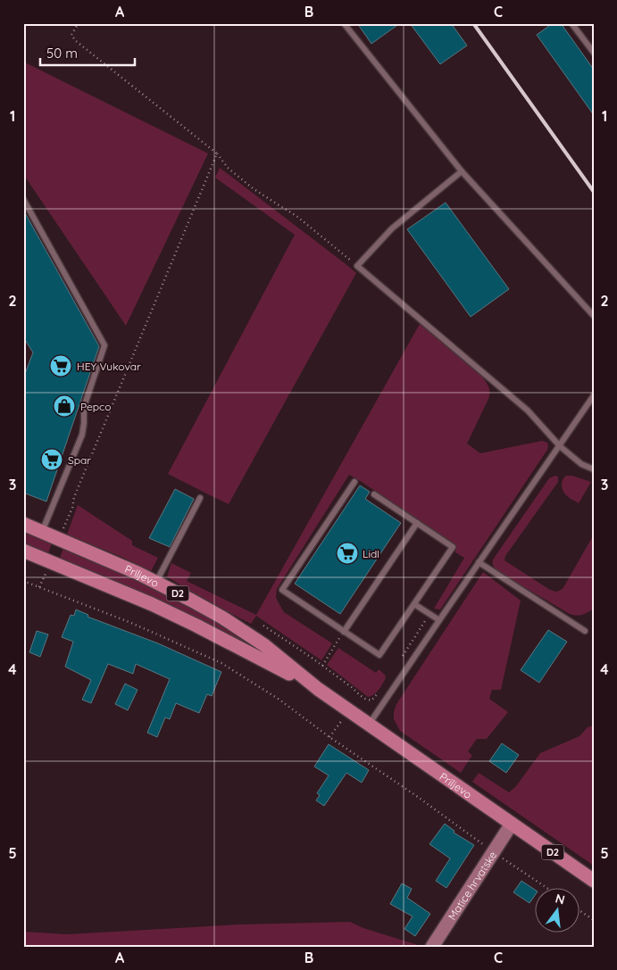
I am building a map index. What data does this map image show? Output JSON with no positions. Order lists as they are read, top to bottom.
{
  "streets": {
    "main road": ["Priljevo", "D2", "Matice hrvatske"]
  },
  "crossings": [
    ["Priljevo", "Matice hrvatske"]
  ],
  "places": {
    "supermarket": ["HEY Vukovar", "Spar", "Lidl"],
    "shop": ["Pepco"]
  },
  "scale_bar": "50 m",
  "north": "top",
  "grid": {
    "columns": ["A", "B", "C"],
    "rows": [
      "1",
      "2",
      "3",
      "4",
      "5"
    ]
  }
}
